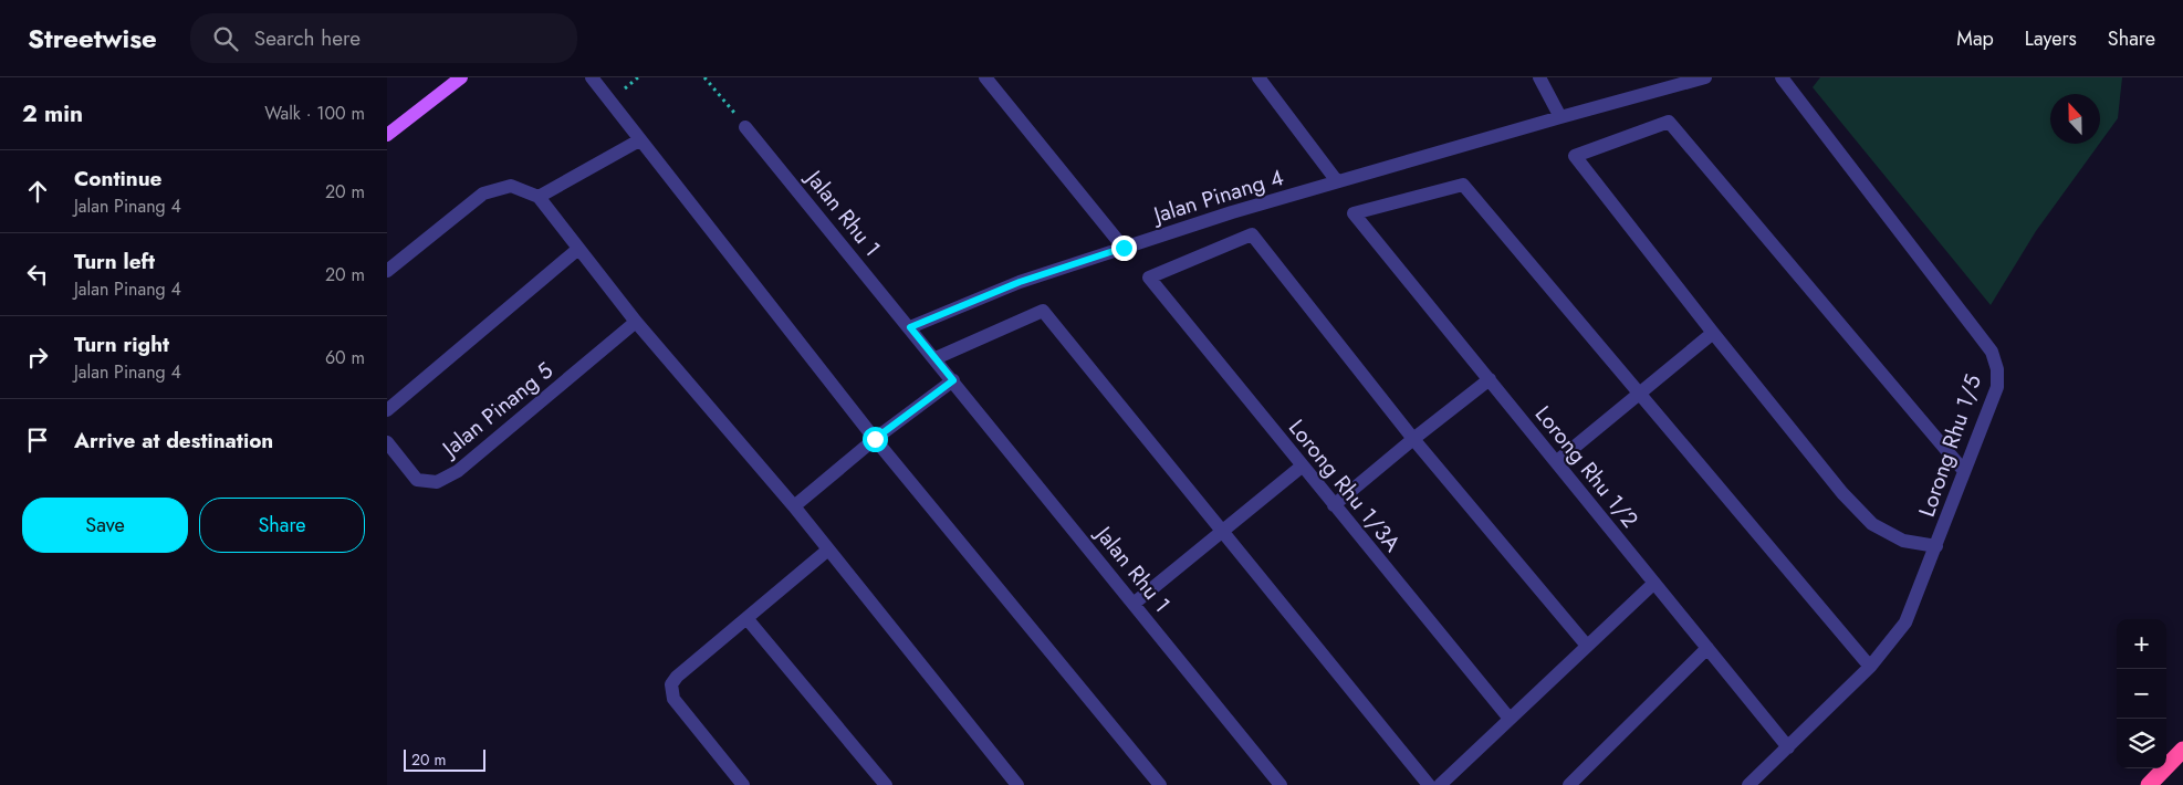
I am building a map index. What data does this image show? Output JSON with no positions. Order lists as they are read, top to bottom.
{
  "streets": {
    "street": [
      "Jalan Pinang 4",
      "Jalan Rhu 1",
      "Jalan Pinang 5",
      "Lorong Rhu 1/5",
      "Lorong Rhu 1/2",
      "Lorong Rhu 1/3A"
    ]
  },
  "crossings": [
    ["Jalan Pinang 4", "Jalan Rhu 1"],
    ["Lorong Rhu 1/5", "Lorong Rhu 1/2"]
  ],
  "scale_bar": "20 m",
  "north": "top",
  "page": {
    "header": "Streetwise",
    "search": "Search here",
    "nav": ["Map", "Layers", "Share"],
    "heading": ["2 min", "Walk · 100 m"],
    "list": [
      ["Continue", "Jalan Pinang 4", "20 m"],
      ["Turn left", "Jalan Pinang 4", "20 m"],
      ["Turn right", "Jalan Pinang 4", "60 m"],
      "Arrive at destination"
    ],
    "buttons": ["Save", "Share"],
    "map_buttons": ["+", "−"],
    "scale": "20 m"
  }
}
